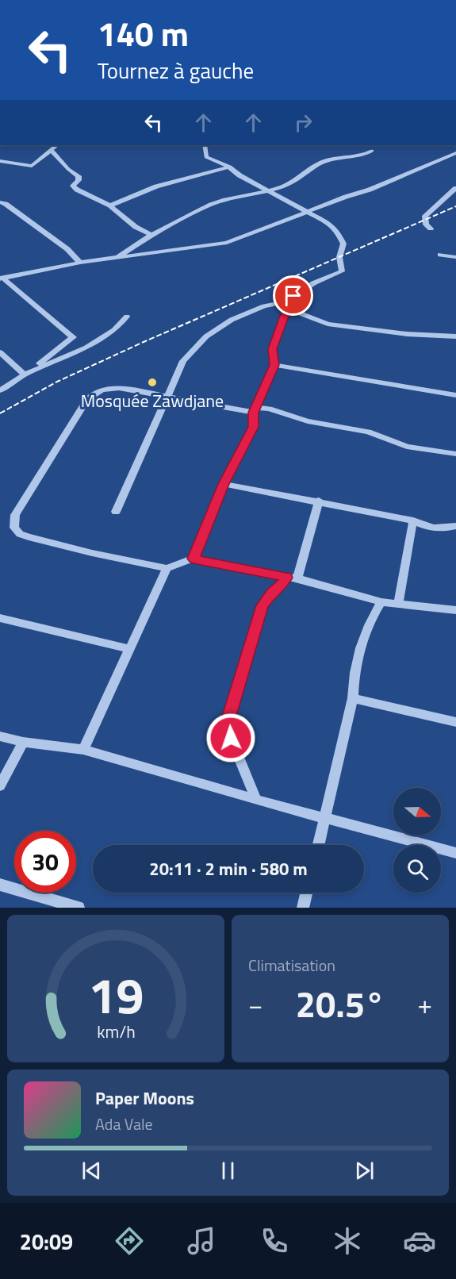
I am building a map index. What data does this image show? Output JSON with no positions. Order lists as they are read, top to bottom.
{
  "places": ["Mosquée Zawdjane"],
  "north": "right",
  "page": {
    "turn": ["140 m", "Tournez à gauche"],
    "limit": "30",
    "trip": "20:11 · 2 min · 580 m",
    "tile": "Climatisation",
    "heat": ["−", "20.5°", "+"],
    "song": ["Paper Moons", "Ada Vale"],
    "tabs": "20:09",
    "gauge": ["19", "km/h"]
  }
}
